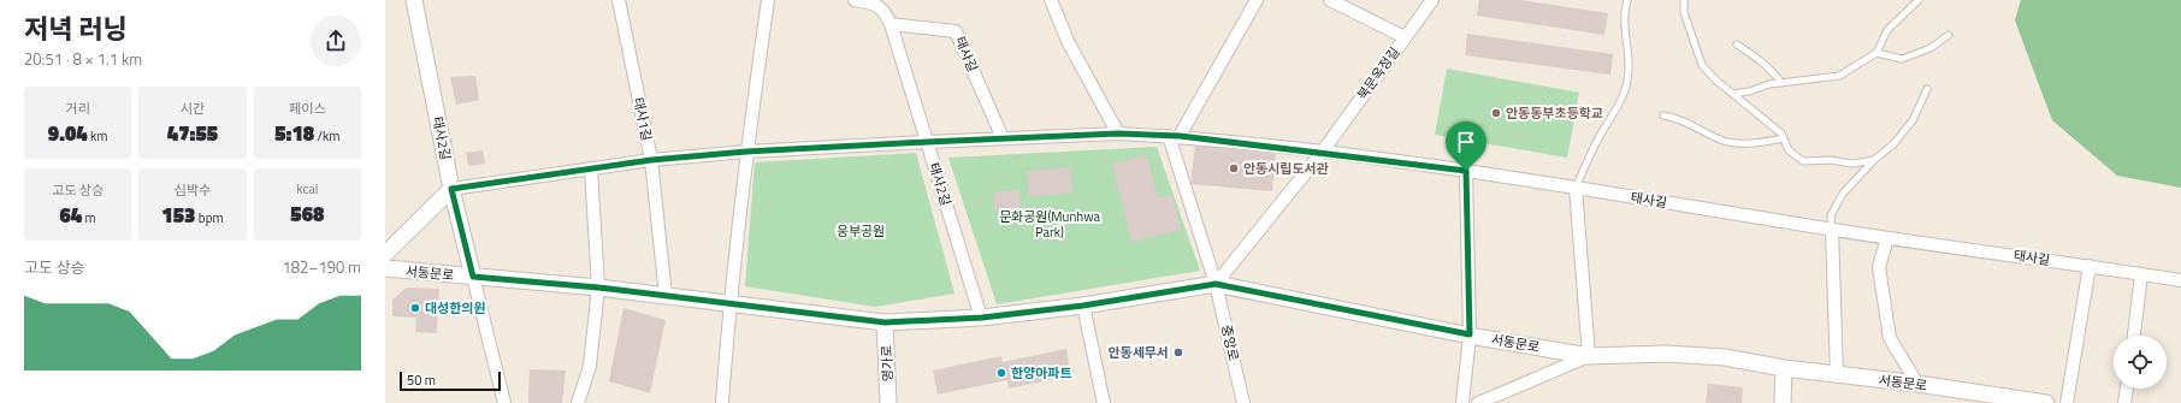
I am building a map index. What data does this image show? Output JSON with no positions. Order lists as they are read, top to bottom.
{
  "streets": {
    "street": [
      "태사길",
      "북문옥정길",
      "태사1길",
      "태사2길",
      "서동문로",
      "중앙로",
      "영가로"
    ]
  },
  "crossings": [
    ["태사길", "북문옥정길"],
    ["태사길", "태사1길"],
    ["태사길", "태사2길"],
    ["태사길", "중앙로"],
    ["태사1길", "서동문로"],
    ["태사2길", "서동문로"],
    ["서동문로", "중앙로"],
    ["서동문로", "영가로"]
  ],
  "parks": ["문화공원(Munhwa Park)", "웅부공원"],
  "places": [
    "안동동부초등학교",
    "안동시립도서관",
    "대성한의원",
    "안동세무서",
    "한양아파트"
  ],
  "scale_bar": "50 m",
  "page": {
    "heading": ["저녁 러닝", "20:51 · 8 × 1.1 km"],
    "stats": [
      ["거리", "9.04 km"],
      ["시간", "47:55"],
      ["페이스", "5:18 /km"],
      ["고도 상승", "64 m"],
      ["심박수", "153 bpm"],
      ["kcal", "568"]
    ],
    "chart": ["고도 상승", "182–190 m"],
    "scale": "50 m"
  }
}
